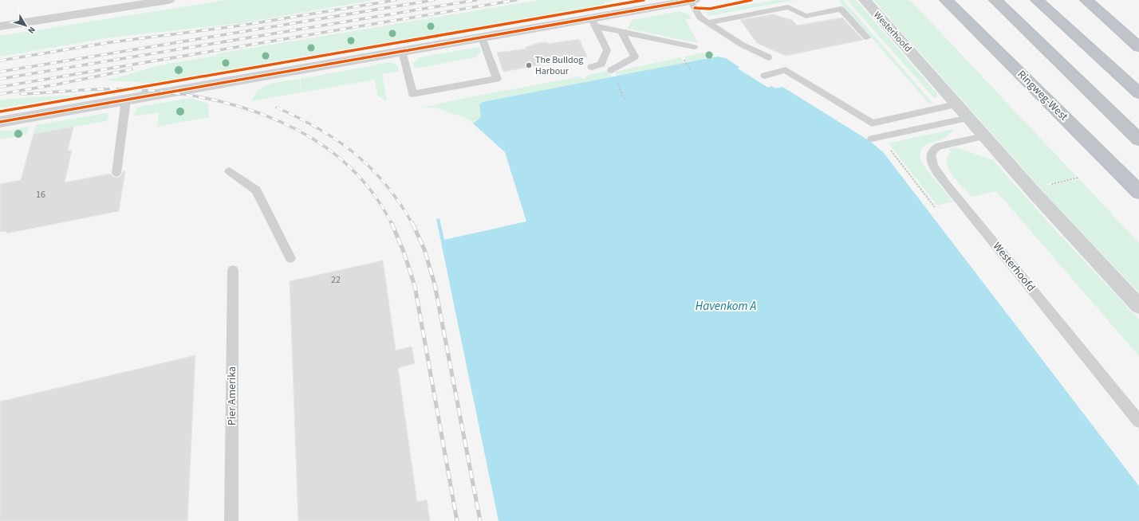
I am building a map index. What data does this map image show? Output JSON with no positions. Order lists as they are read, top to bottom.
{
  "streets": {
    "highway": ["Ringweg-West"],
    "street": ["Westerhoofd"],
    "lane": ["Pier Amerika"]
  },
  "water": ["Havenkom A"],
  "places": ["The Bulldog Harbour"],
  "house_numbers": ["16", "22"],
  "north": "bottom right"
}
